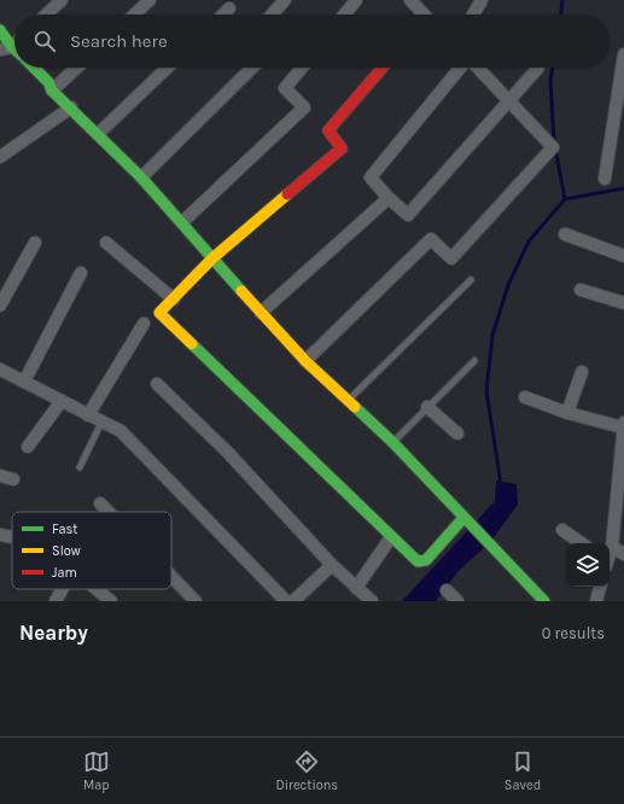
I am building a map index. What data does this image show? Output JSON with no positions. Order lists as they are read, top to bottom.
{
  "legend": ["Fast", "Slow", "Jam"],
  "page": {
    "search": "Search here",
    "heading": ["Nearby", "0 results"],
    "nav": ["Map", "Directions", "Saved"]
  }
}
